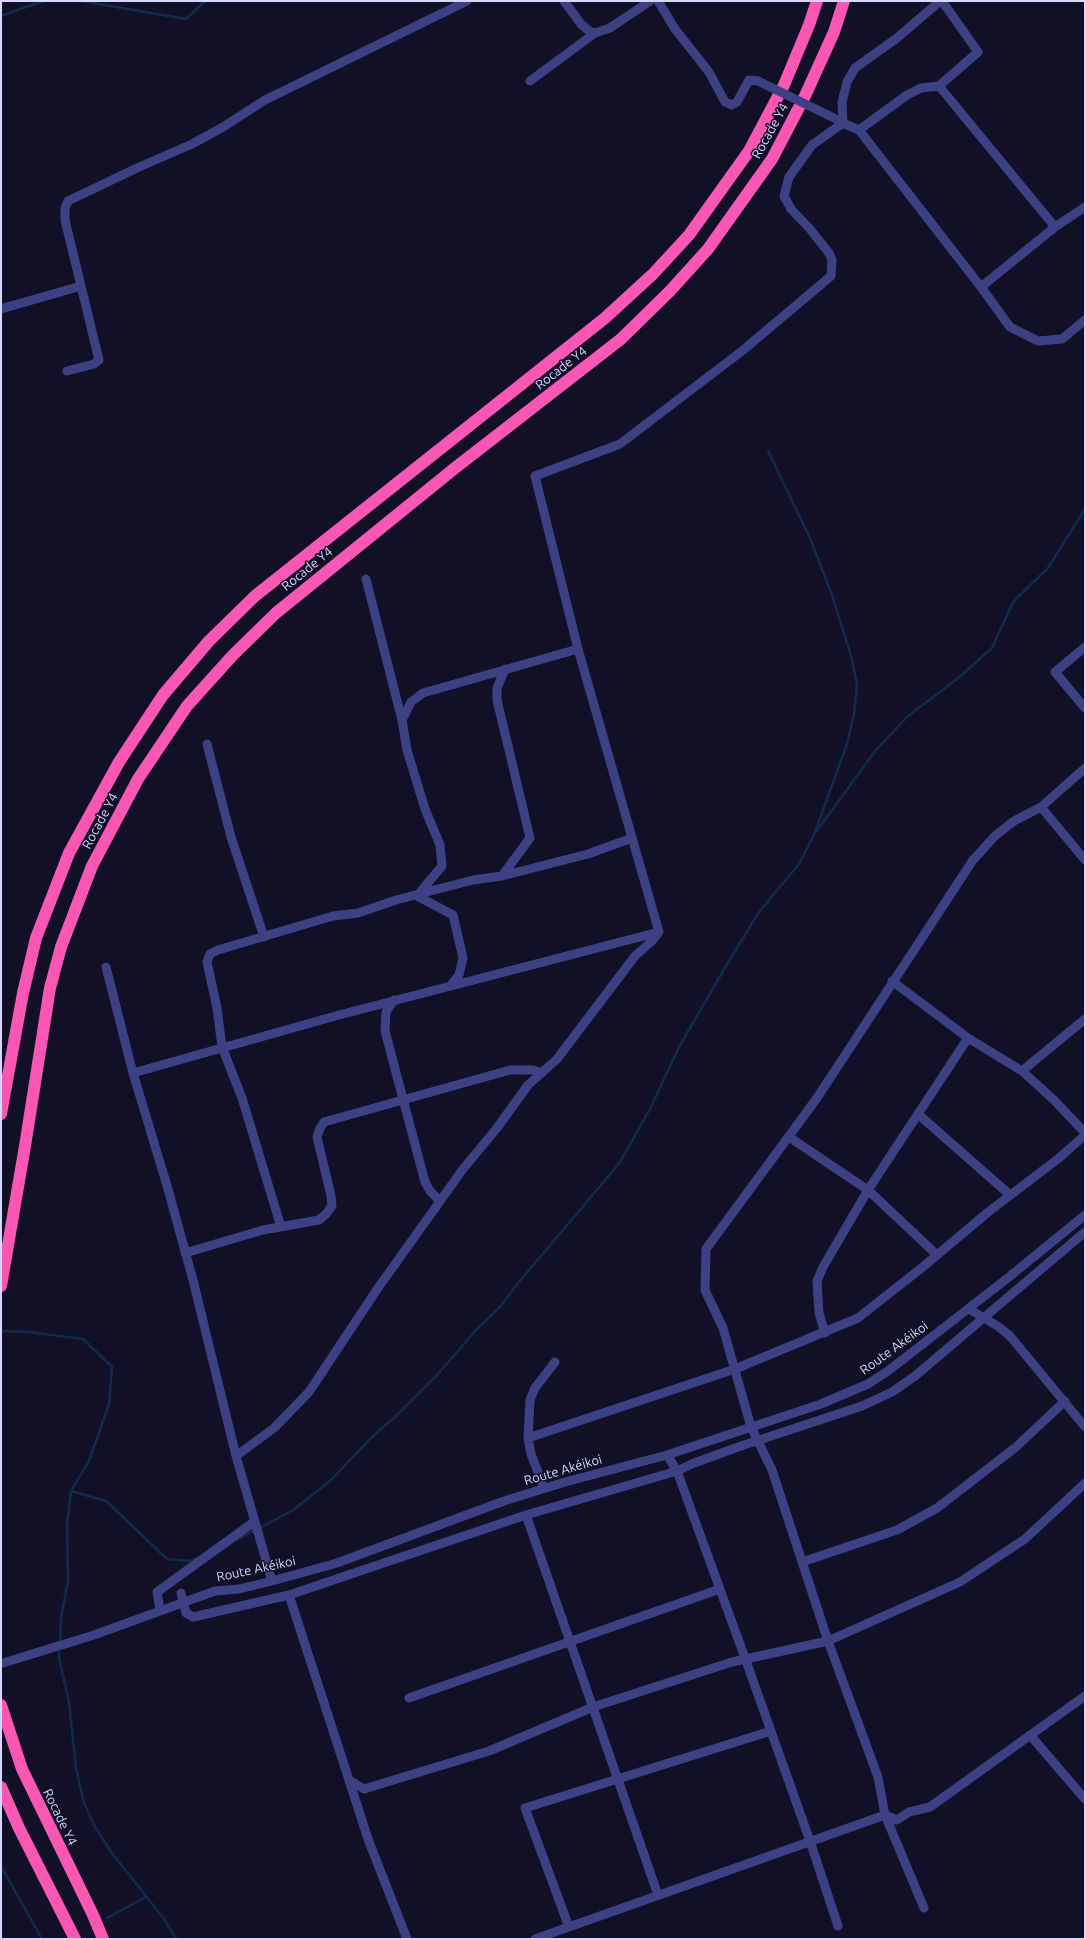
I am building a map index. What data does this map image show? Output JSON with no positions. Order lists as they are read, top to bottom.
{
  "streets": {
    "highway": ["Rocade Y4"],
    "street": ["Route Akéikoi"]
  }
}
